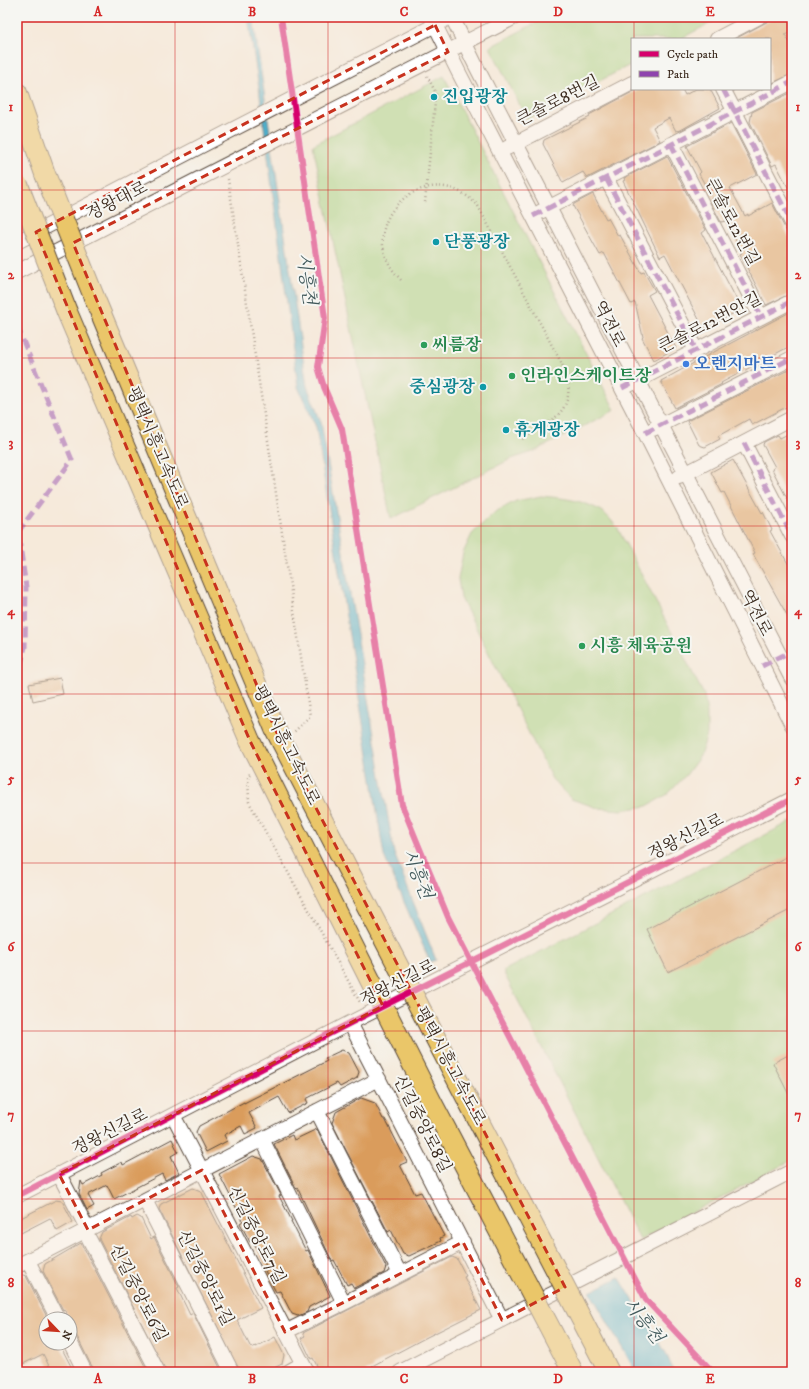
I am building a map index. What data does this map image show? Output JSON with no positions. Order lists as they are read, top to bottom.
{
  "streets": {
    "highway": ["평택시흥고속도로"],
    "street": [
      "큰솔로8번길",
      "정왕대로",
      "큰솔로12번길",
      "큰솔로12번안길",
      "역전로",
      "정왕신길로",
      "신길중앙로8길",
      "신길중앙로7길",
      "신길중앙로1길",
      "신길중앙로6길"
    ]
  },
  "crossings": [
    ["큰솔로8번길", "역전로"],
    ["정왕대로", "역전로"],
    ["큰솔로12번길", "큰솔로12번안길"],
    ["큰솔로12번안길", "역전로"],
    ["정왕신길로", "신길중앙로8길"],
    ["정왕신길로", "신길중앙로7길"],
    ["정왕신길로", "신길중앙로6길"]
  ],
  "water": ["시흥천"],
  "places": [
    "진입광장",
    "단풍광장",
    "씨름장",
    "오렌지마트",
    "인라인스케이트장",
    "중심광장",
    "휴게광장",
    "시흥 체육공원"
  ],
  "legend": ["Cycle path", "Path"],
  "north": "bottom right",
  "grid": {
    "columns": [
      "A",
      "B",
      "C",
      "D",
      "E"
    ],
    "rows": [
      "1",
      "2",
      "3",
      "4",
      "5",
      "6",
      "7",
      "8"
    ]
  }
}
